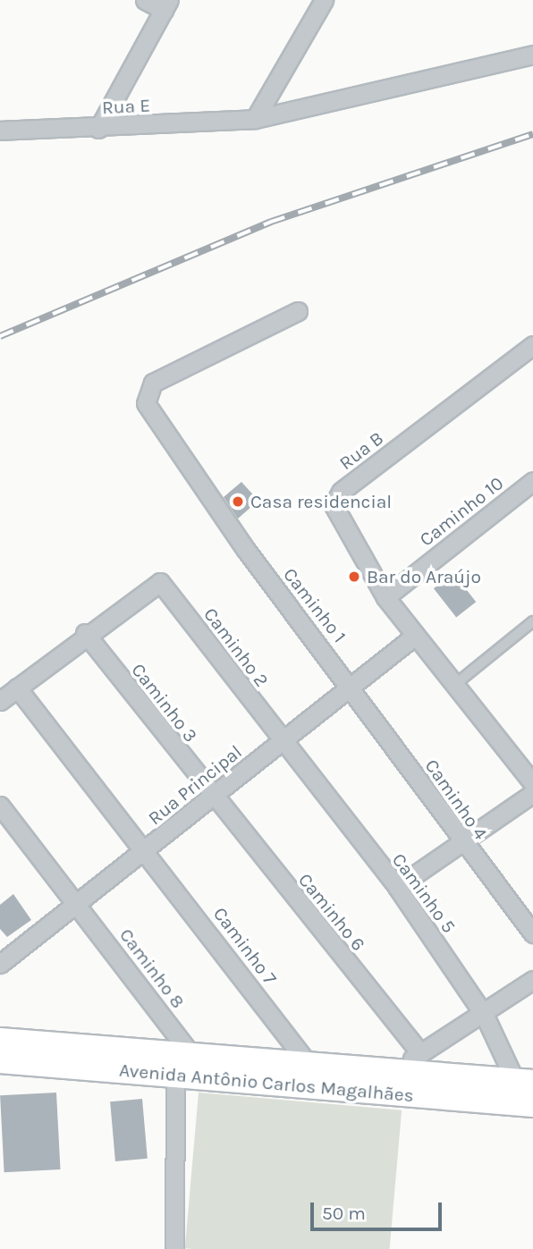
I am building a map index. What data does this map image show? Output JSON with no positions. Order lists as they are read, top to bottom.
{
  "streets": {
    "main road": ["Avenida Antônio Carlos Magalhães"],
    "street": [
      "Rua E",
      "Rua B",
      "Caminho 10",
      "Caminho 1",
      "Caminho 2",
      "Caminho 3",
      "Rua Principal",
      "Caminho 4",
      "Caminho 5",
      "Caminho 6",
      "Caminho 7",
      "Caminho 8"
    ]
  },
  "crossings": [
    ["Rua B", "Caminho 10"],
    ["Rua B", "Rua Principal"],
    ["Caminho 1", "Rua Principal"],
    ["Caminho 1", "Caminho 4"],
    ["Caminho 2", "Caminho 3"],
    ["Caminho 2", "Rua Principal"],
    ["Caminho 2", "Caminho 5"],
    ["Caminho 3", "Rua Principal"],
    ["Caminho 3", "Caminho 6"],
    ["Rua Principal", "Caminho 4"],
    ["Rua Principal", "Caminho 5"],
    ["Rua Principal", "Caminho 6"],
    ["Rua Principal", "Caminho 7"],
    ["Rua Principal", "Caminho 8"],
    ["Caminho 5", "Avenida Antônio Carlos Magalhães"],
    ["Caminho 7", "Avenida Antônio Carlos Magalhães"],
    ["Caminho 8", "Avenida Antônio Carlos Magalhães"]
  ],
  "places": ["Casa residencial", "Bar do Araújo"],
  "scale_bar": "50 m"
}
